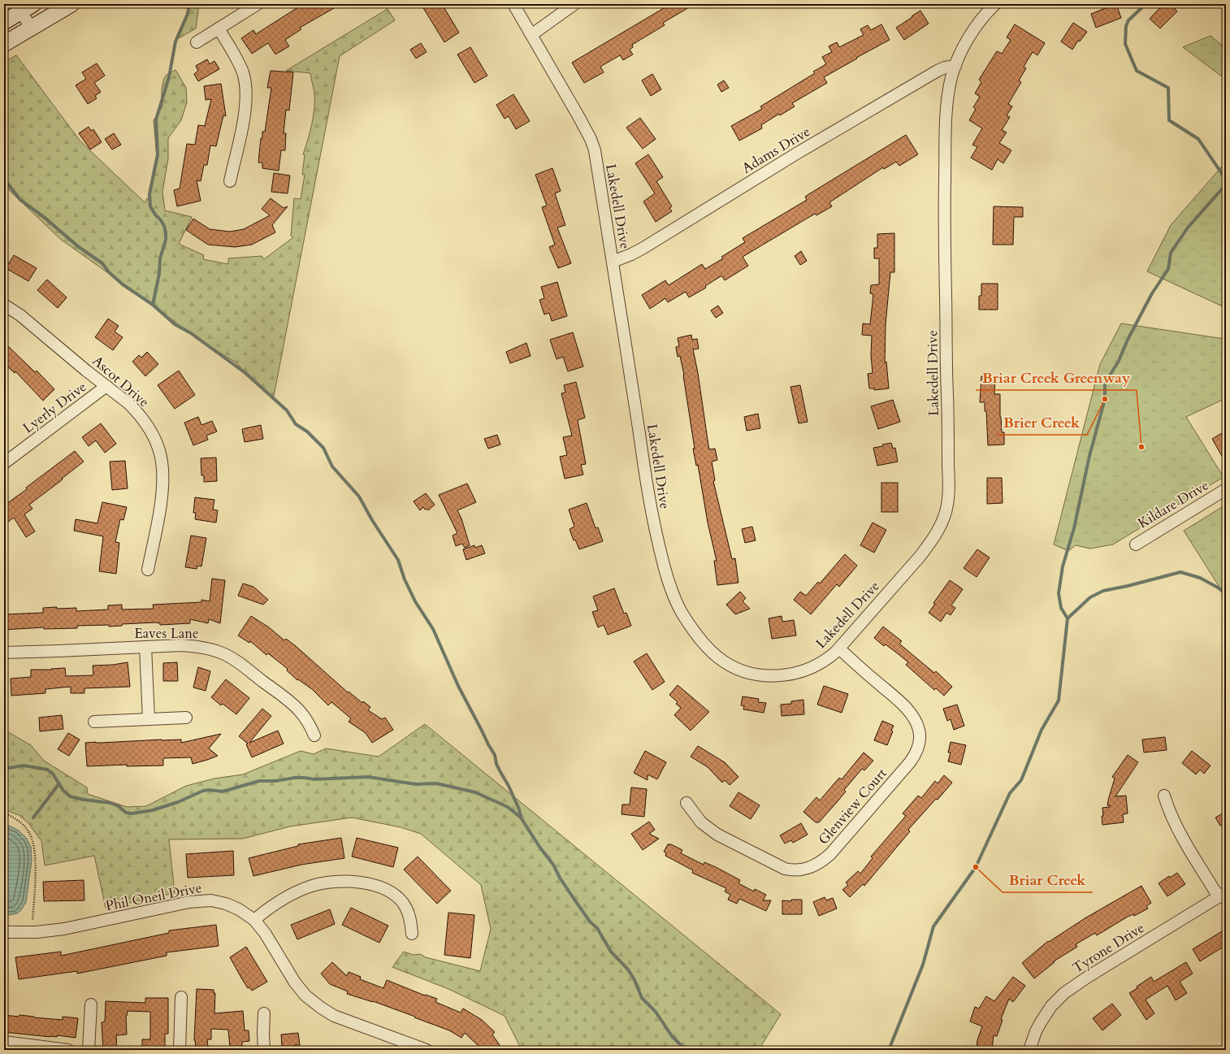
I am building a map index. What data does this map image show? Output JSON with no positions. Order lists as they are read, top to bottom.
{
  "streets": {
    "street": [
      "Adams Drive",
      "Lakedell Drive",
      "Ascot Drive",
      "Lyerly Drive",
      "Kildare Drive",
      "Eaves Lane",
      "Glenview Court",
      "Phil Oneil Drive",
      "Tyrone Drive"
    ]
  },
  "crossings": [
    ["Adams Drive", "Lakedell Drive"],
    ["Lakedell Drive", "Glenview Court"],
    ["Ascot Drive", "Lyerly Drive"]
  ],
  "places": ["Brier Creek", "Briar Creek Greenway", "Briar Creek"]
}
